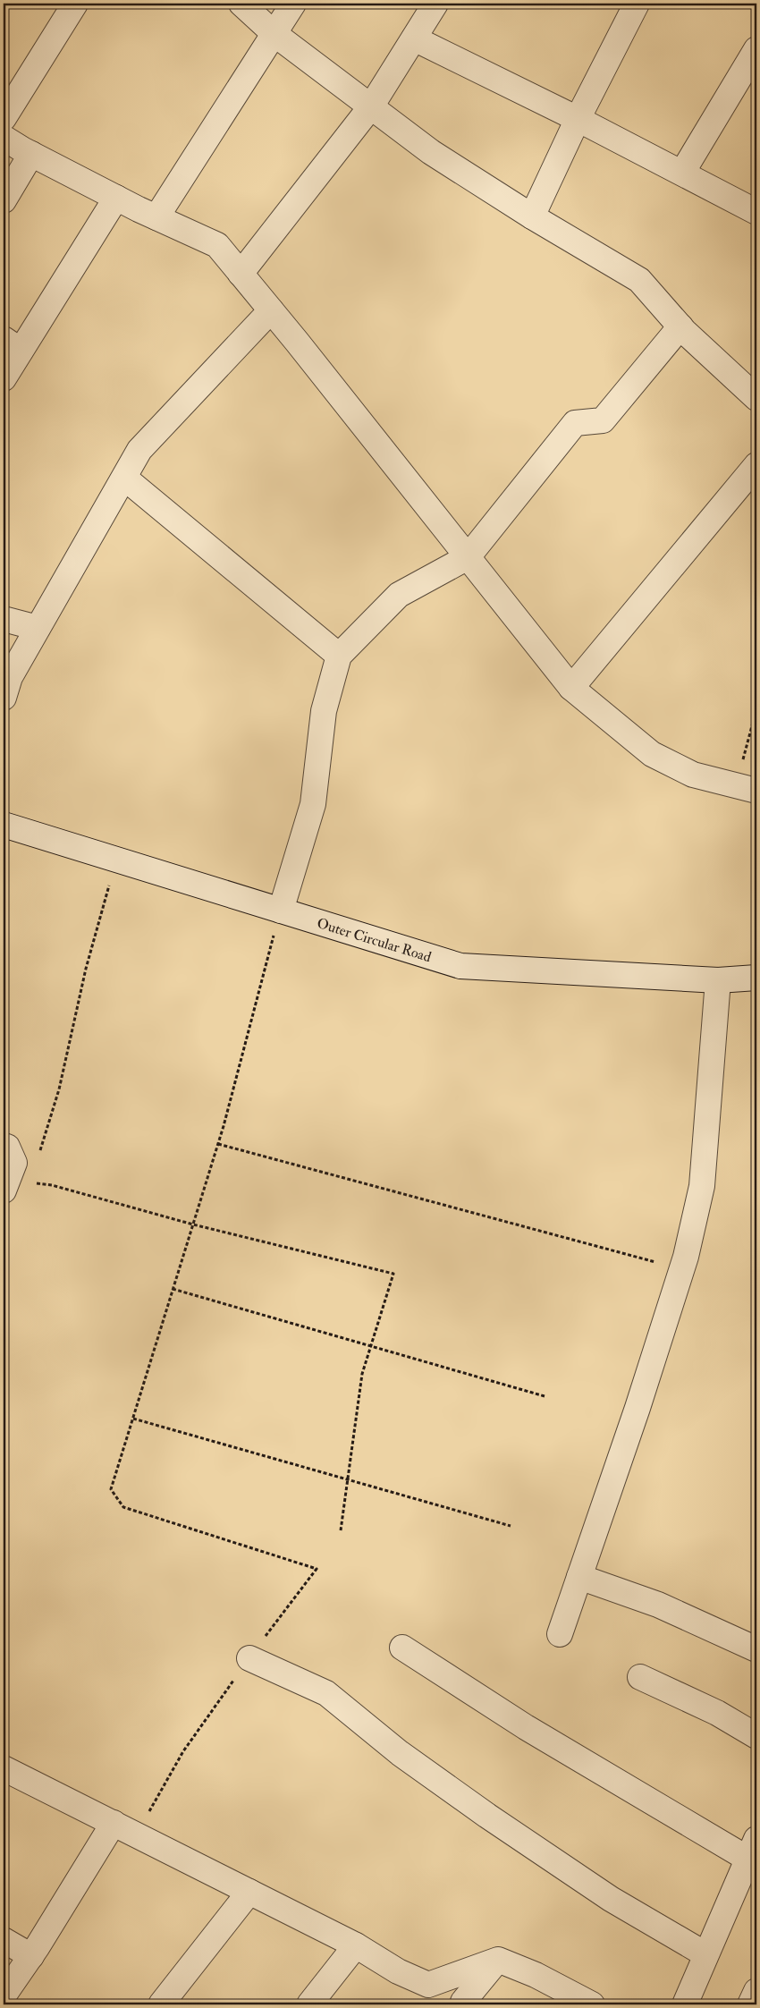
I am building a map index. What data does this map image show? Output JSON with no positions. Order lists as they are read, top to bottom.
{
  "streets": {
    "street": ["Outer Circular Road"]
  }
}
